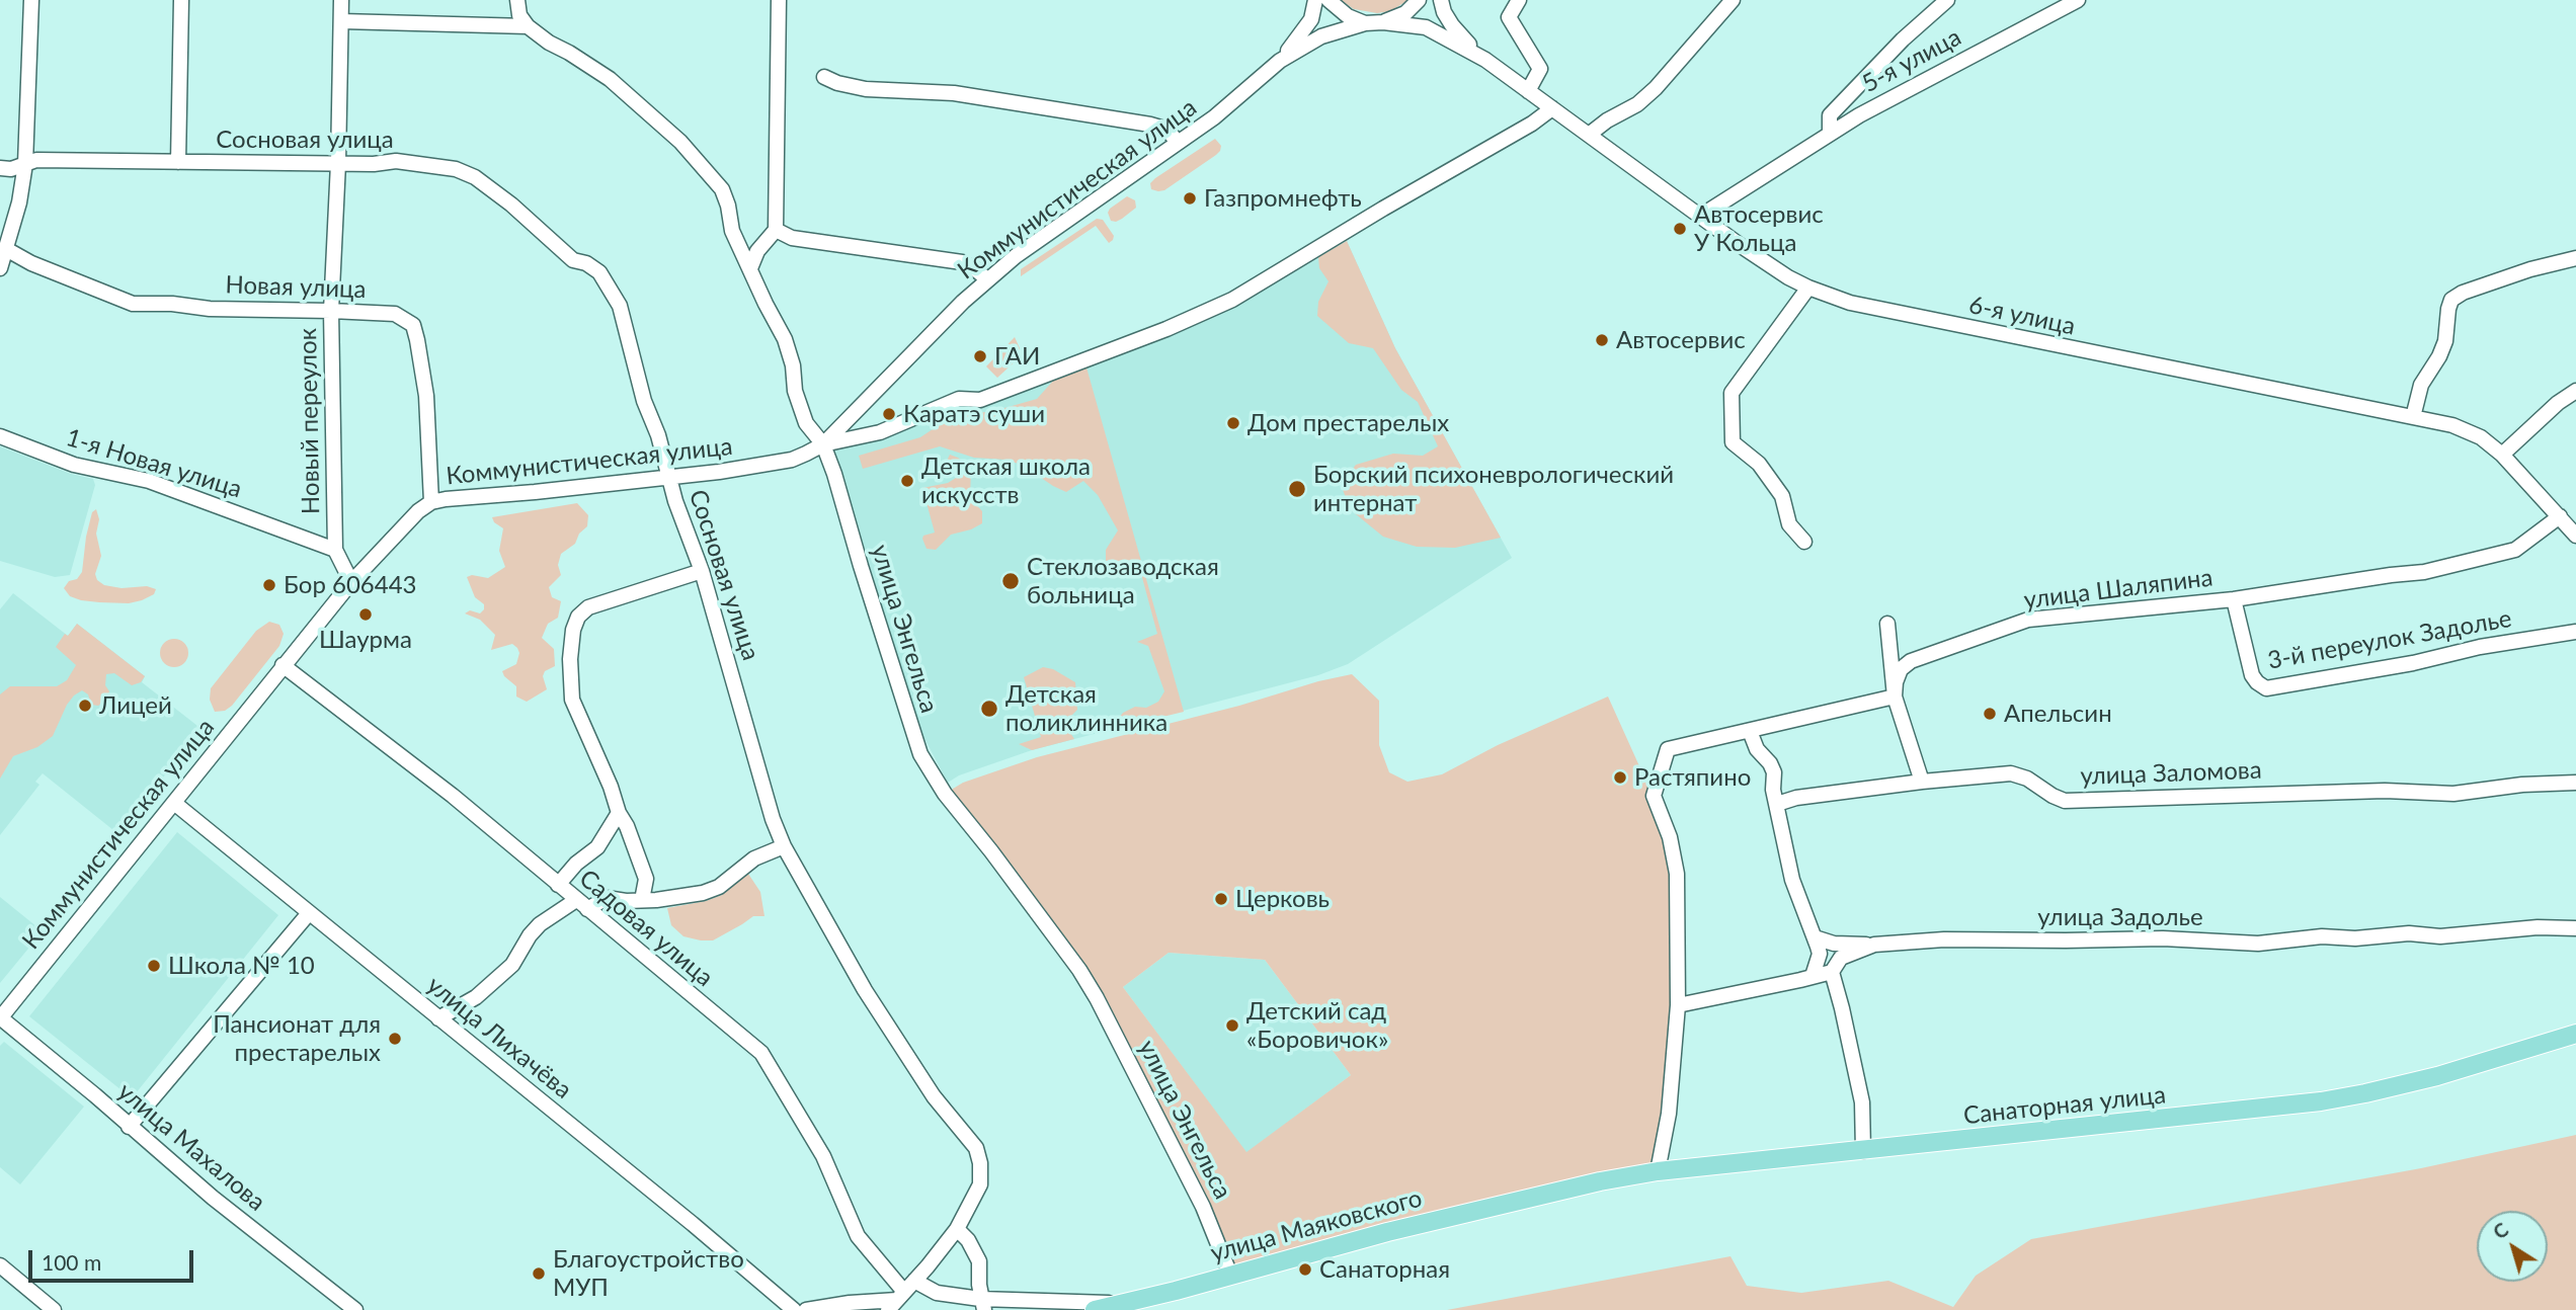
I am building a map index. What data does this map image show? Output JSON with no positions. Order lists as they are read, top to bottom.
{
  "streets": {
    "main road": ["Санаторная улица", "улица Маяковского"],
    "street": [
      "5-я улица",
      "Сосновая улица",
      "Коммунистическая улица",
      "Новая улица",
      "6-я улица",
      "Новый переулок",
      "1-я Новая улица",
      "улица Шаляпина",
      "улица Энгельса",
      "3-й переулок Задолье",
      "улица Заломова",
      "улица Задолье",
      "Садовая улица",
      "улица Лихачёва",
      "улица Махалова"
    ]
  },
  "crossings": [
    ["5-я улица", "6-я улица"],
    ["Сосновая улица", "Коммунистическая улица"],
    ["Сосновая улица", "Новый переулок"],
    ["Сосновая улица", "Садовая улица"],
    ["Коммунистическая улица", "Новая улица"],
    ["Коммунистическая улица", "6-я улица"],
    ["Коммунистическая улица", "Новый переулок"],
    ["Коммунистическая улица", "улица Энгельса"],
    ["Коммунистическая улица", "Садовая улица"],
    ["Коммунистическая улица", "улица Лихачёва"],
    ["Коммунистическая улица", "улица Махалова"],
    ["Новая улица", "Новый переулок"],
    ["6-я улица", "улица Шаляпина"],
    ["Новый переулок", "1-я Новая улица"],
    ["улица Шаляпина", "3-й переулок Задолье"],
    ["улица Энгельса", "улица Маяковского"],
    ["Санаторная улица", "улица Маяковского"]
  ],
  "places": [
    "Газпромнефть",
    "Автосервис У Кольца",
    "Автосервис",
    "ГАИ",
    "Каратэ суши",
    "Дом престарелых",
    "Детская школа искусств",
    "Борский психоневрологический интернат",
    "Стеклозаводская больница",
    "Бор 606443",
    "Шаурма",
    "Лицей",
    "Детская поликлинника",
    "Апельсин",
    "Растяпино",
    "Церковь",
    "Школа № 10",
    "Детский сад «Боровичок»",
    "Пансионат для престарелых",
    "Санаторная",
    "Благоустройство МУП"
  ],
  "scale_bar": "100 m",
  "north": "top left"
}
